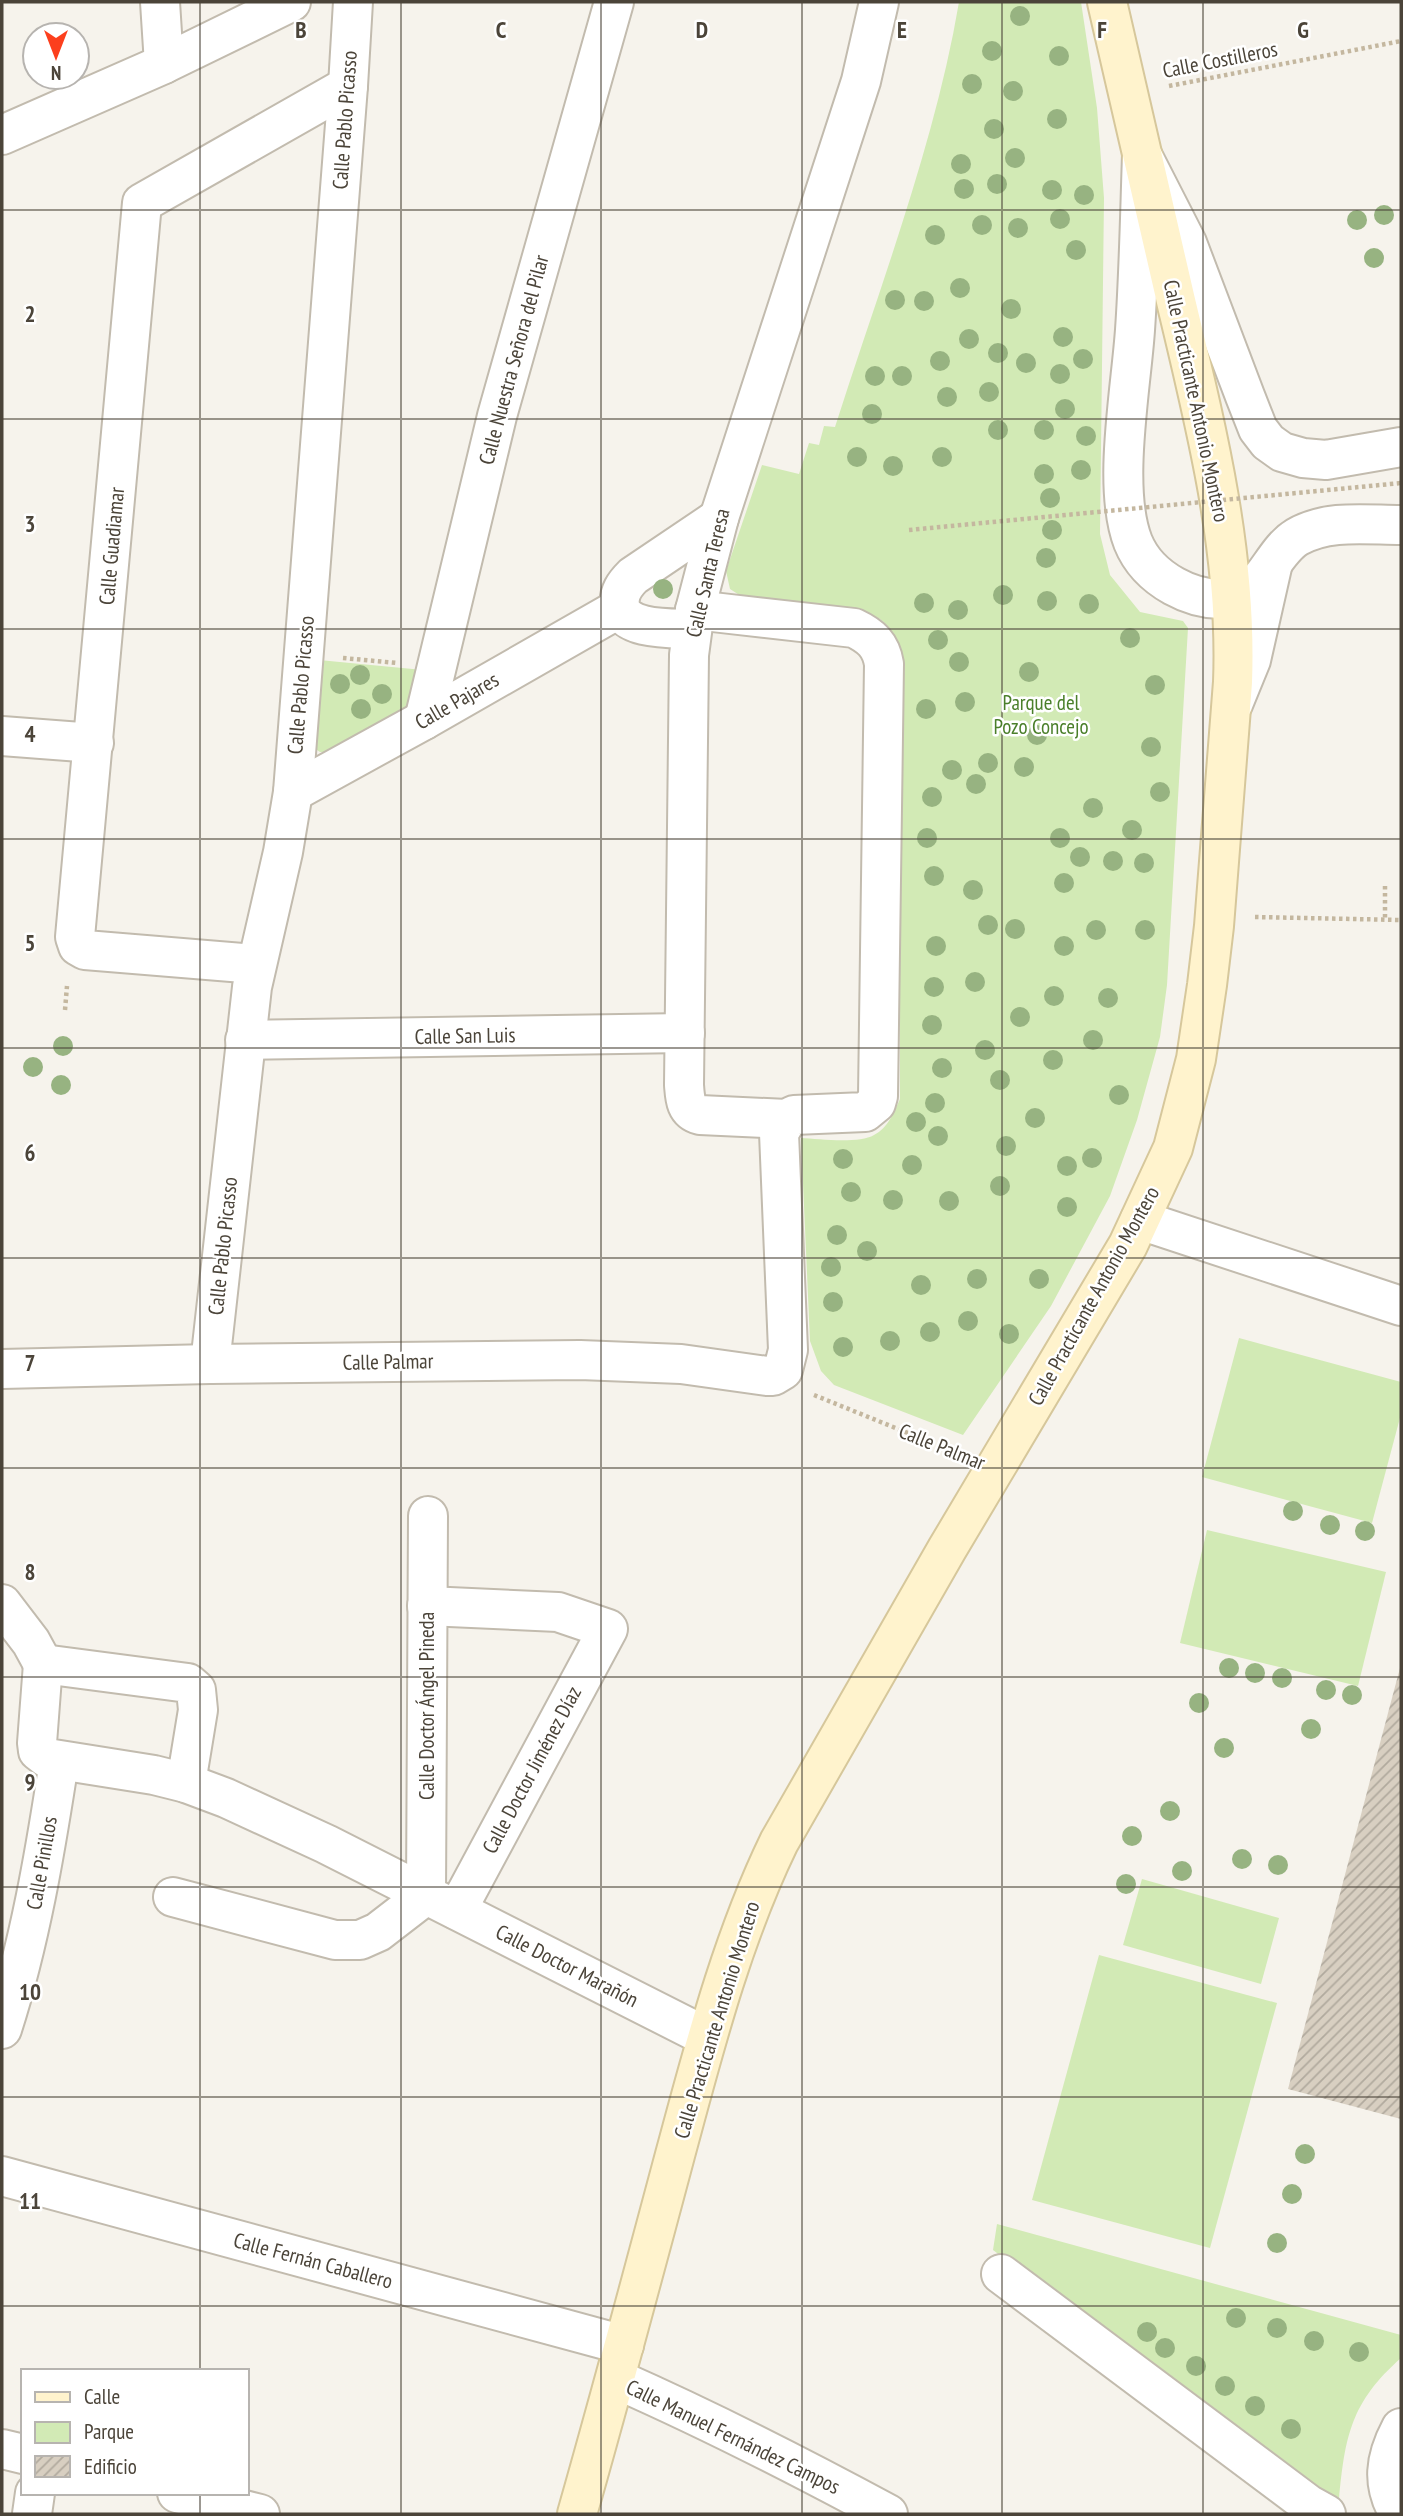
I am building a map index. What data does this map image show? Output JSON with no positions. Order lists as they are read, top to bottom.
{
  "streets": {
    "main road": ["Calle Practicante Antonio Montero"],
    "street": [
      "Calle Pablo Picasso",
      "Calle Nuestra Señora del Pilar",
      "Calle Guadiamar",
      "Calle Santa Teresa",
      "Calle Pajares",
      "Calle San Luis",
      "Calle Palmar",
      "Calle Doctor Ángel Pineda",
      "Calle Doctor Jiménez Díaz",
      "Calle Pinillos",
      "Calle Doctor Marañón",
      "Calle Fernán Caballero",
      "Calle Manuel Fernández Campos"
    ],
    "path": ["Calle Costilleros"]
  },
  "crossings": [
    ["Calle Costilleros", "Calle Practicante Antonio Montero"],
    ["Calle Pablo Picasso", "Calle Guadiamar"],
    ["Calle Pablo Picasso", "Calle Pajares"],
    ["Calle Pablo Picasso", "Calle San Luis"],
    ["Calle Pablo Picasso", "Calle Palmar"],
    ["Calle Nuestra Señora del Pilar", "Calle Pajares"],
    ["Calle Practicante Antonio Montero", "Calle Palmar"],
    ["Calle Practicante Antonio Montero", "Calle Doctor Marañón"],
    ["Calle Practicante Antonio Montero", "Calle Fernán Caballero"],
    ["Calle Practicante Antonio Montero", "Calle Manuel Fernández Campos"],
    ["Calle Santa Teresa", "Calle San Luis"],
    ["Calle Doctor Ángel Pineda", "Calle Doctor Jiménez Díaz"],
    ["Calle Doctor Ángel Pineda", "Calle Doctor Marañón"],
    ["Calle Doctor Jiménez Díaz", "Calle Doctor Marañón"],
    ["Calle Pinillos", "Calle Doctor Marañón"],
    ["Calle Fernán Caballero", "Calle Manuel Fernández Campos"]
  ],
  "parks": ["Parque del Pozo Concejo"],
  "legend": ["Calle", "Parque", "Edificio"],
  "north": "bottom",
  "grid": {
    "columns": [
      "B",
      "C",
      "D",
      "E",
      "F",
      "G"
    ],
    "rows": [
      "2",
      "3",
      "4",
      "5",
      "6",
      "7",
      "8",
      "9",
      "10",
      "11"
    ]
  }
}
